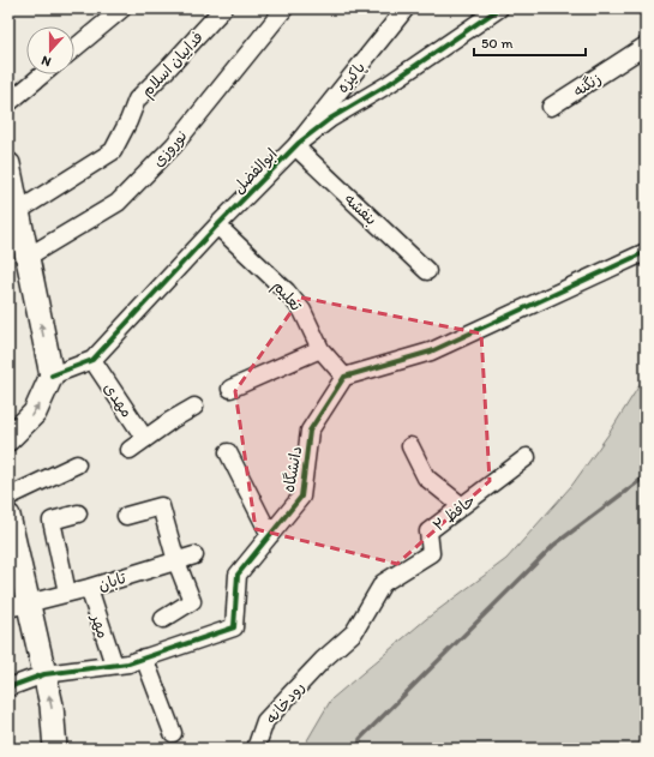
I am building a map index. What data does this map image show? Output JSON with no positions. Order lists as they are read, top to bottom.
{
  "streets": {
    "street": [
      "فداییان اسلام",
      "پاکیزه",
      "زنگنه",
      "نوروزی",
      "ابوالفضل",
      "بنفشه",
      "تعلیم",
      "مهدی",
      "دانشگاه",
      "حافظ ۲",
      "تابان",
      "مهر",
      "رودخانه"
    ]
  },
  "crossings": [
    ["پاکیزه", "ابوالفضل"],
    ["پاکیزه", "بنفشه"],
    ["ابوالفضل", "بنفشه"],
    ["ابوالفضل", "تعلیم"],
    ["ابوالفضل", "مهدی"],
    ["تعلیم", "دانشگاه"],
    ["دانشگاه", "مهر"],
    ["حافظ ۲", "رودخانه"],
    ["تابان", "مهر"]
  ],
  "scale_bar": "50 m",
  "north": "bottom"
}
